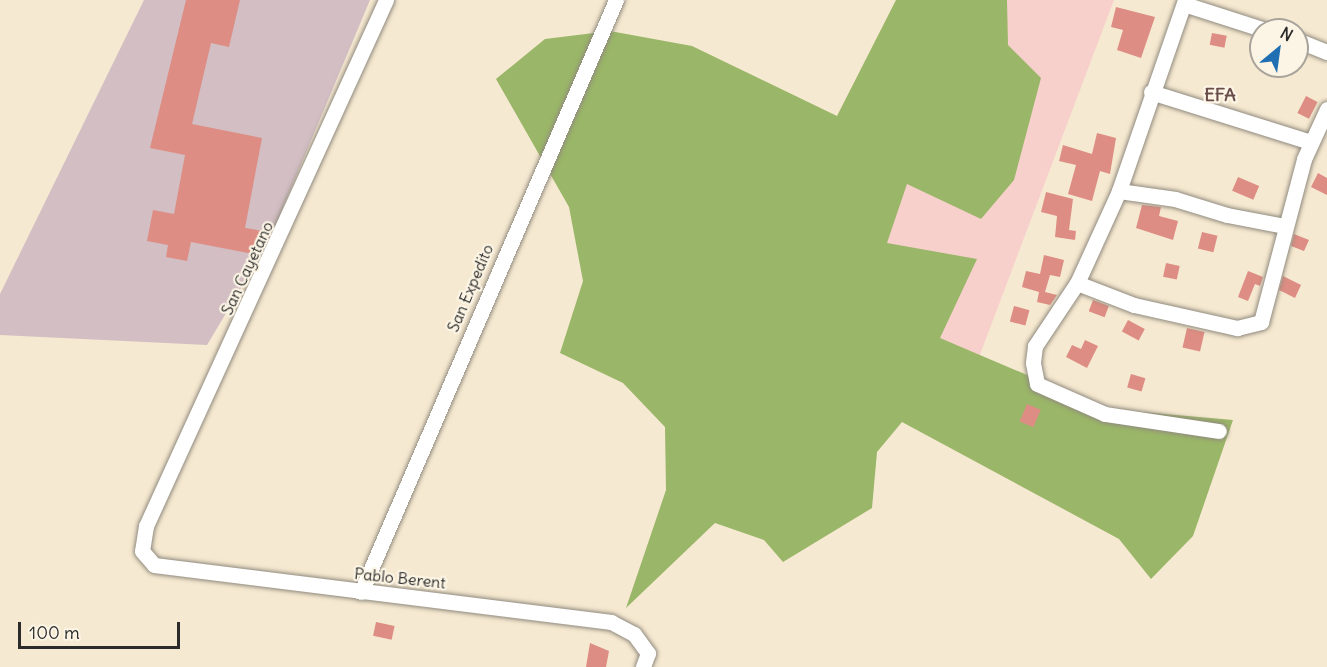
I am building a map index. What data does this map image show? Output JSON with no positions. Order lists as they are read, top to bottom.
{
  "streets": {
    "street": ["San Cayetano", "San Expedito", "Pablo Berent"]
  },
  "crossings": [
    ["San Cayetano", "Pablo Berent"],
    ["San Expedito", "Pablo Berent"]
  ],
  "districts": ["EFA"],
  "scale_bar": "100 m",
  "north": "top right"
}
